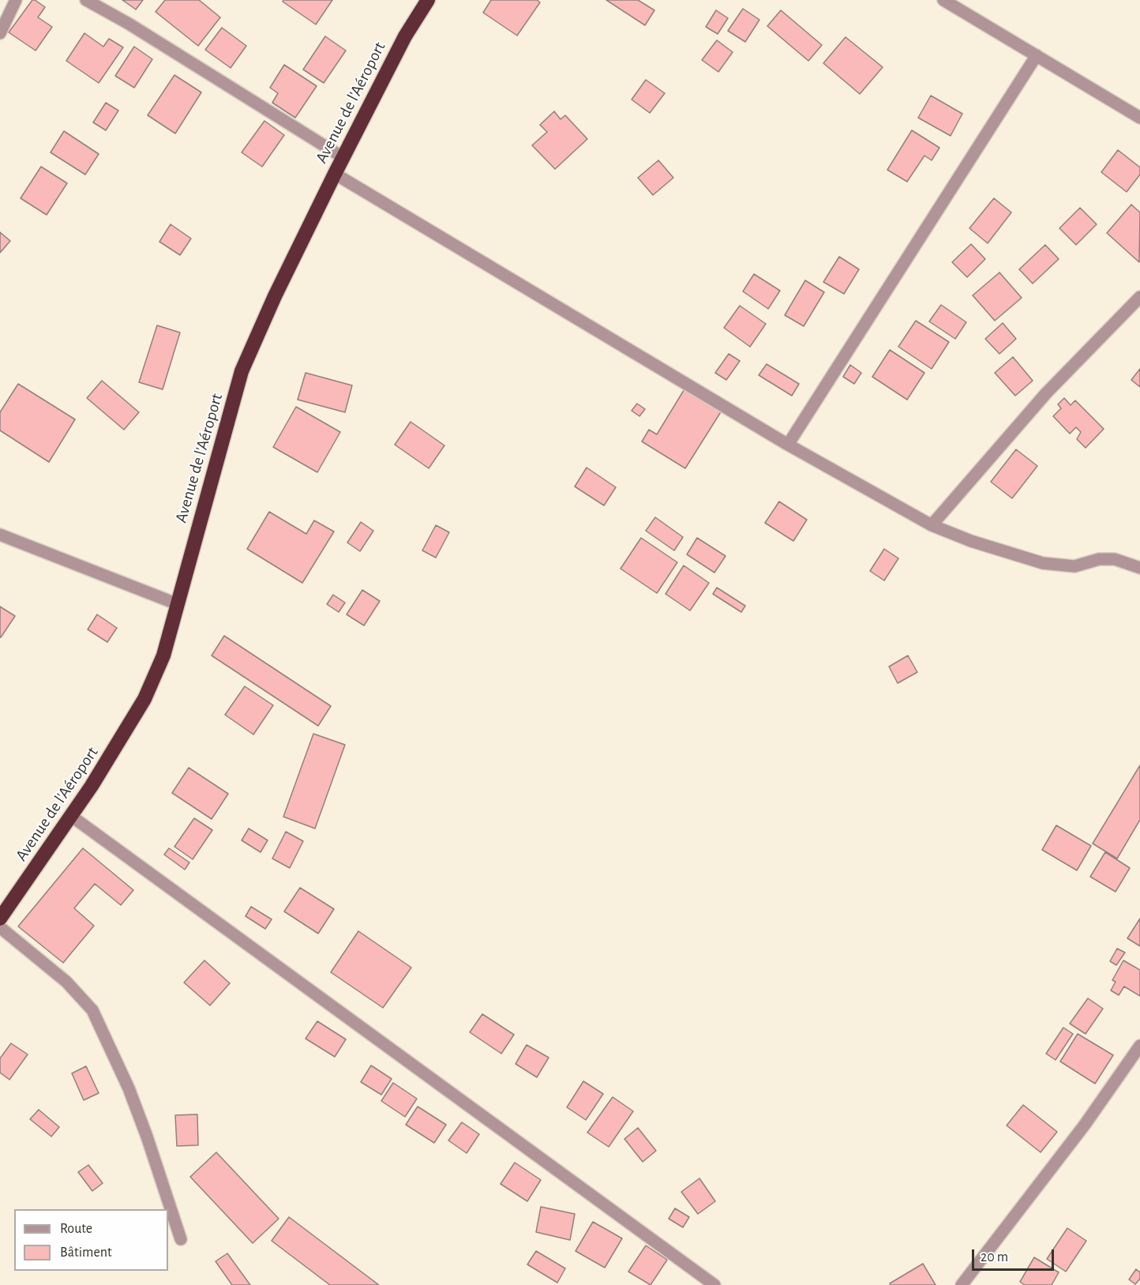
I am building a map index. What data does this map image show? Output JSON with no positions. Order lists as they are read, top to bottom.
{
  "streets": {
    "highway": ["Avenue de l'Aéroport"]
  },
  "legend": ["Route", "Bâtiment"],
  "scale_bar": "20 m"
}
